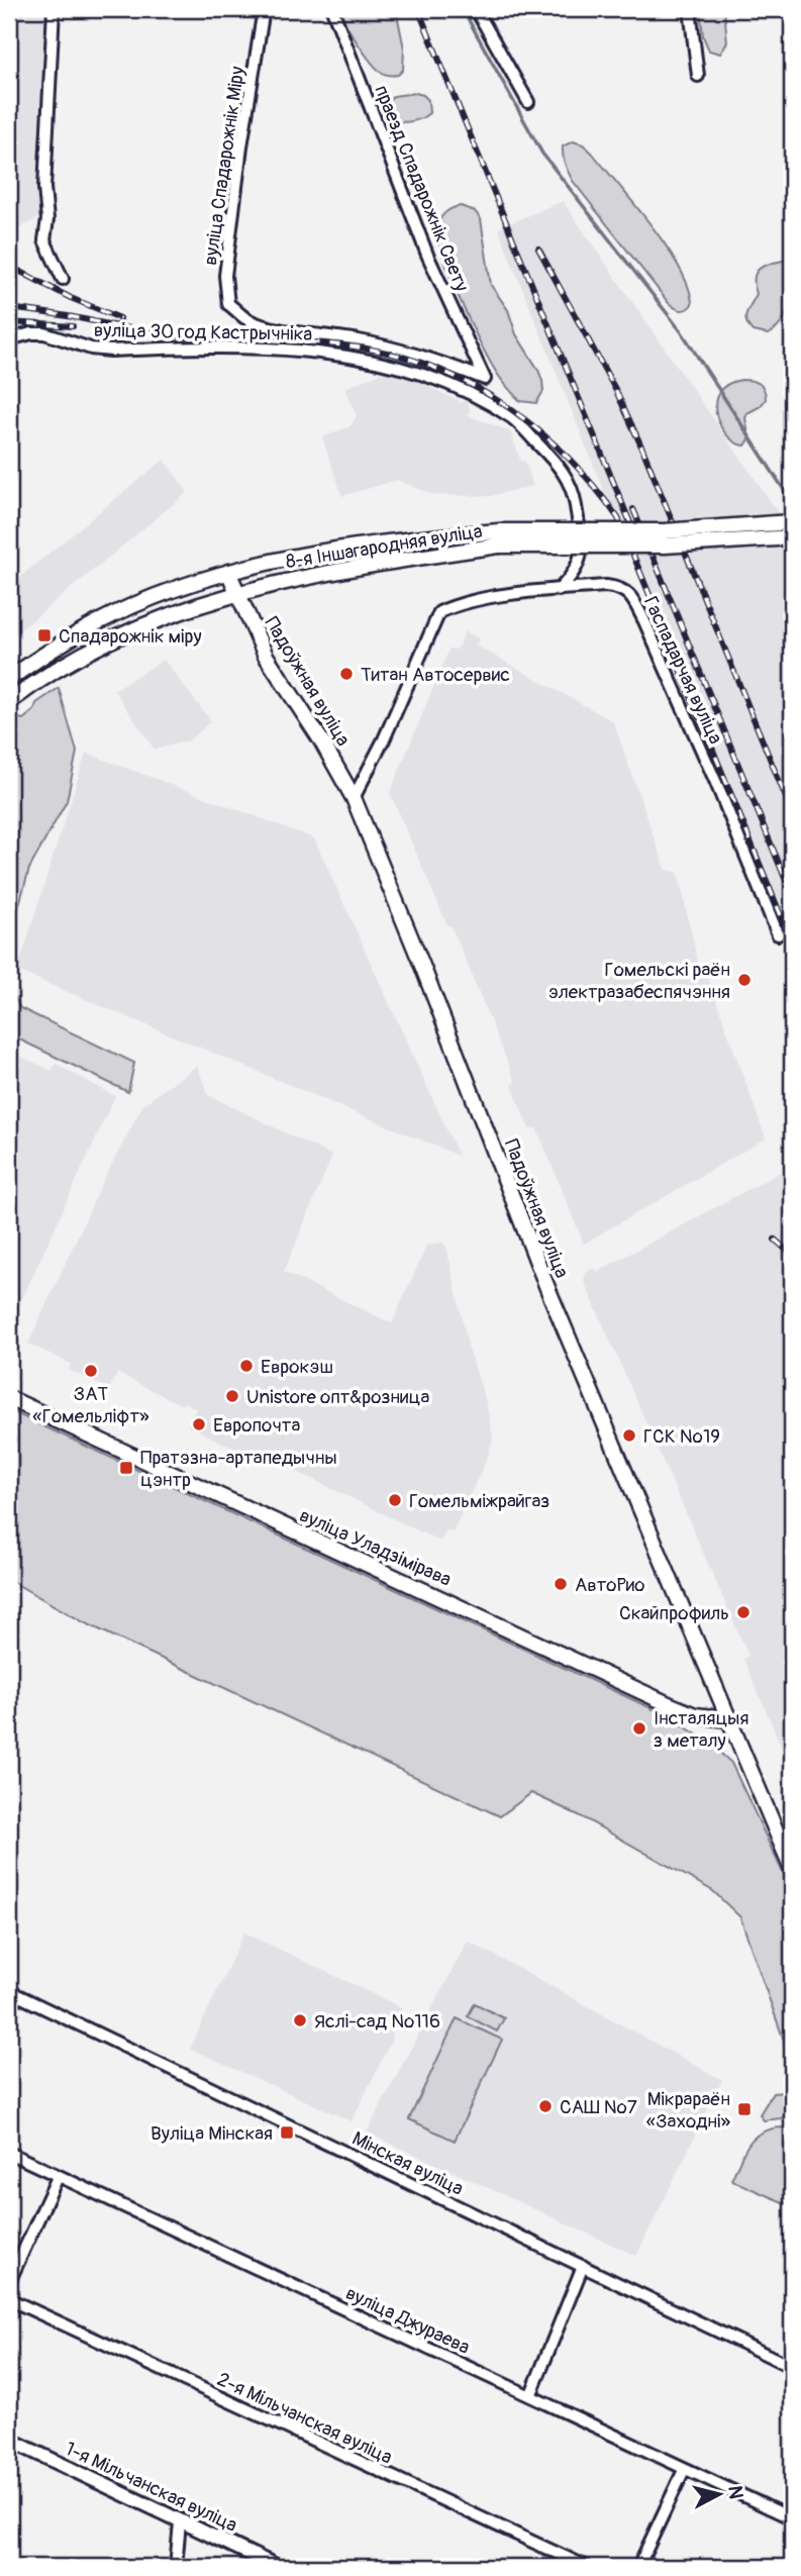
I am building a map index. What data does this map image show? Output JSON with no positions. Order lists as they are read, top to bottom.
{
  "streets": {
    "main road": ["8-я Іншагародняя вуліца", "Падоўжная вуліца", "вуліца Уладзімірава"],
    "street": [
      "вуліца Спадарожнік Міру",
      "праезд Спадарожнік Свету",
      "вуліца 30 год Кастрычніка",
      "Гаспадарчая вуліца",
      "Мінская вуліца",
      "вуліца Джураева",
      "2-я Мільчанская вуліца",
      "1-я Мільчанская вуліца"
    ]
  },
  "crossings": [
    ["вуліца Спадарожнік Міру", "праезд Спадарожнік Свету"],
    ["вуліца 30 год Кастрычніка", "Гаспадарчая вуліца"],
    ["8-я Іншагародняя вуліца", "Падоўжная вуліца"],
    ["Гаспадарчая вуліца", "Падоўжная вуліца"],
    ["Падоўжная вуліца", "вуліца Уладзімірава"]
  ],
  "places": {
    "transit": [
      "Спадарожнік міру",
      "Пратэзна-артапедычны цэнтр",
      "Мікрараён «Заходні»",
      "Вуліца Мінская"
    ],
    "other": [
      "Титан Автосервис",
      "Гомельскі раён электразабеспячэння",
      "Еврокэш",
      "ЗАТ «Гомельліфт»",
      "Unistore опт&розница",
      "Европочта",
      "ГСК №19",
      "Гомельміжрайгаз",
      "АвтоРио",
      "Скайпрофиль",
      "Інсталяцыя з металу",
      "Яслі-сад №116",
      "САШ №7"
    ]
  },
  "north": "right"
}
